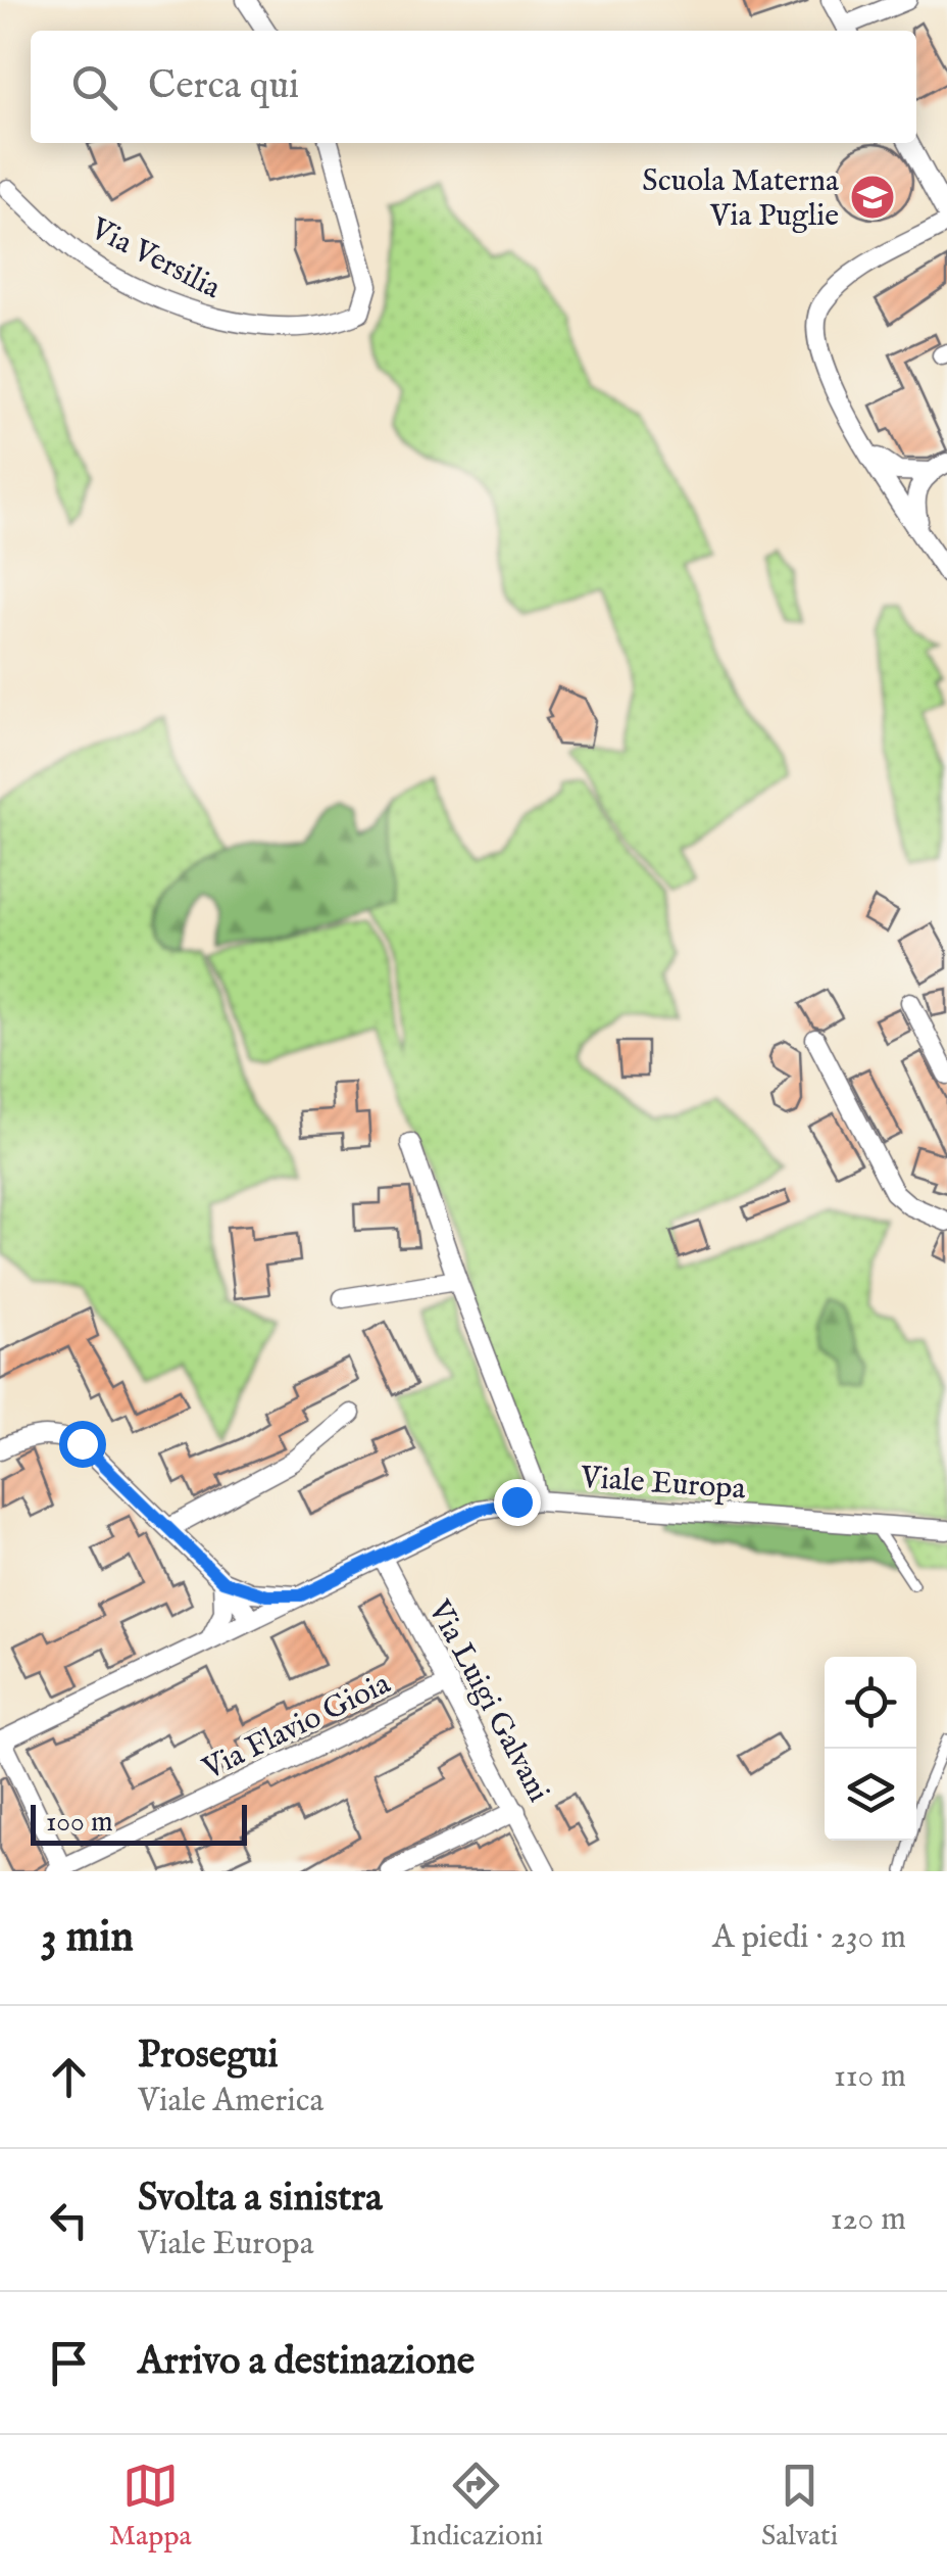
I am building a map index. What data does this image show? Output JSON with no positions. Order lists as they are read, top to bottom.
{
  "streets": {
    "street": [
      "Via Versilia",
      "Viale Europa",
      "Via Luigi Galvani",
      "Via Flavio Gioia"
    ]
  },
  "crossings": [
    ["Viale Europa", "Via Luigi Galvani"],
    ["Via Luigi Galvani", "Via Flavio Gioia"]
  ],
  "places": {
    "school or university": ["Scuola Materna Via Puglie"]
  },
  "scale_bar": "100 m",
  "page": {
    "search": "Cerca qui",
    "scale": "100 m",
    "heading": ["3 min", "A piedi · 230 m"],
    "list": [
      ["Prosegui", "Viale America", "110 m"],
      ["Svolta a sinistra", "Viale Europa", "120 m"],
      "Arrivo a destinazione"
    ],
    "nav": ["Mappa", "Indicazioni", "Salvati"]
  }
}
